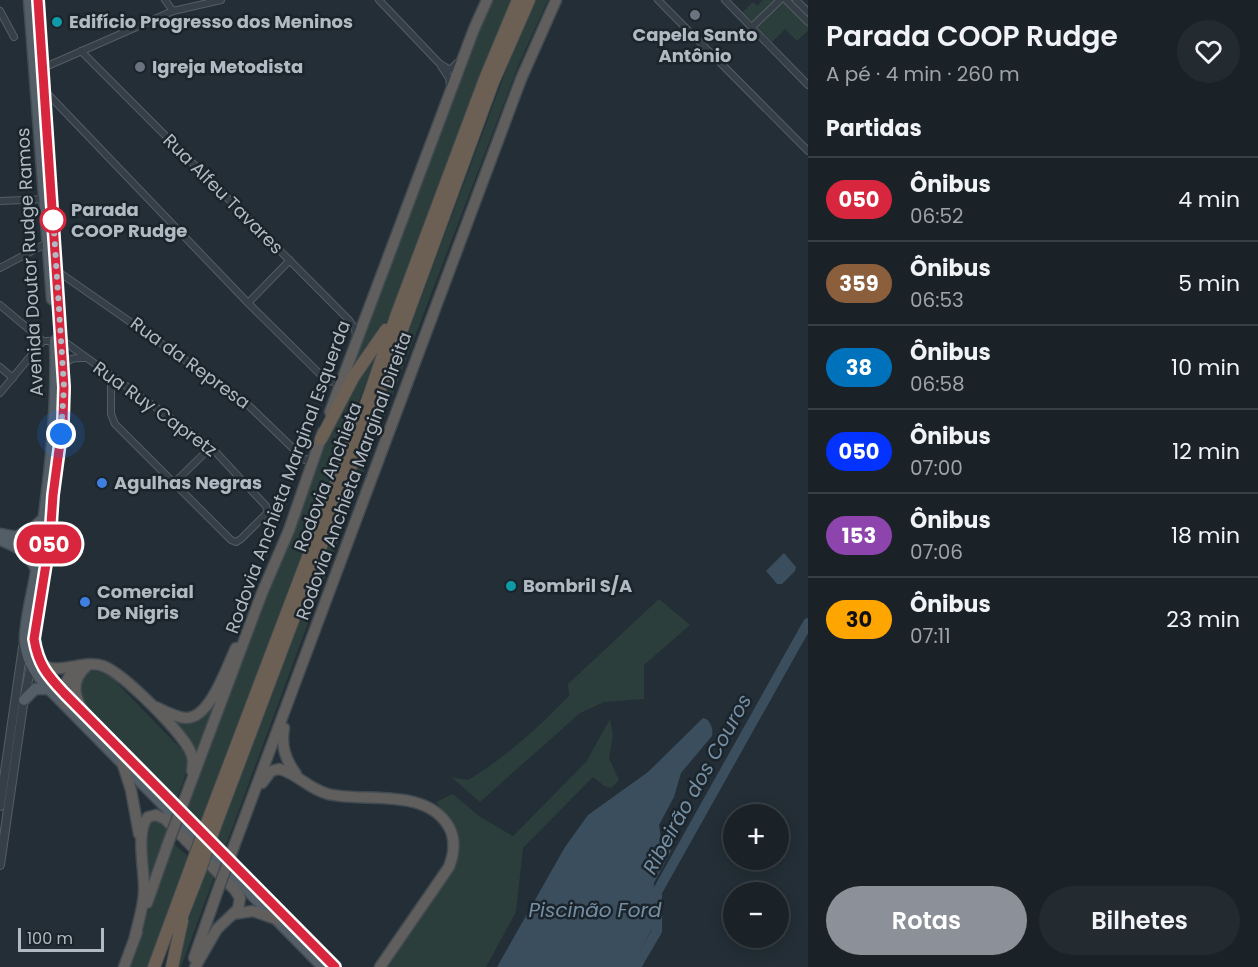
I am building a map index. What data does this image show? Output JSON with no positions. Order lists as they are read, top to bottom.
{
  "streets": {
    "highway": ["Rodovia Anchieta Marginal Direita", "Rodovia Anchieta Marginal Esquerda", "Rodovia Anchieta"],
    "main road": ["Avenida Doutor Rudge Ramos"],
    "street": ["Rua Alfeu Tavares", "Rua da Represa", "Rua Ruy Capretz"]
  },
  "crossings": [
    ["Rua Alfeu Tavares", "Rodovia Anchieta Marginal Esquerda"],
    ["Avenida Doutor Rudge Ramos", "Rua da Represa"],
    ["Avenida Doutor Rudge Ramos", "Rua Ruy Capretz"],
    ["Rua da Represa", "Rodovia Anchieta Marginal Esquerda"]
  ],
  "water": ["Ribeirão dos Couros", "Piscinão Ford"],
  "places": [
    "Capela Santo Antônio",
    "Edifício Progresso dos Meninos",
    "Igreja Metodista",
    "Parada COOP Rudge",
    "Agulhas Negras",
    "Bombril S/A",
    "Comercial De Nigris"
  ],
  "lines": ["bus line 050"],
  "scale_bar": "100 m",
  "page": {
    "on_map": "050",
    "heading": [
      ["Parada COOP Rudge", "A pé · 4 min · 260 m"],
      "Partidas"
    ],
    "list": [
      {
        "mark": "050",
        "name": "Ônibus",
        "note": "06:52",
        "value": "4 min"
      },
      {
        "mark": "359",
        "name": "Ônibus",
        "note": "06:53",
        "value": "5 min"
      },
      {
        "mark": "38",
        "name": "Ônibus",
        "note": "06:58",
        "value": "10 min"
      },
      {
        "mark": "050",
        "name": "Ônibus",
        "note": "07:00",
        "value": "12 min"
      },
      {
        "mark": "153",
        "name": "Ônibus",
        "note": "07:06",
        "value": "18 min"
      },
      {
        "mark": "30",
        "name": "Ônibus",
        "note": "07:11",
        "value": "23 min"
      }
    ],
    "map_buttons": ["+", "−"],
    "buttons": ["Rotas", "Bilhetes"],
    "scale": "100 m"
  }
}
